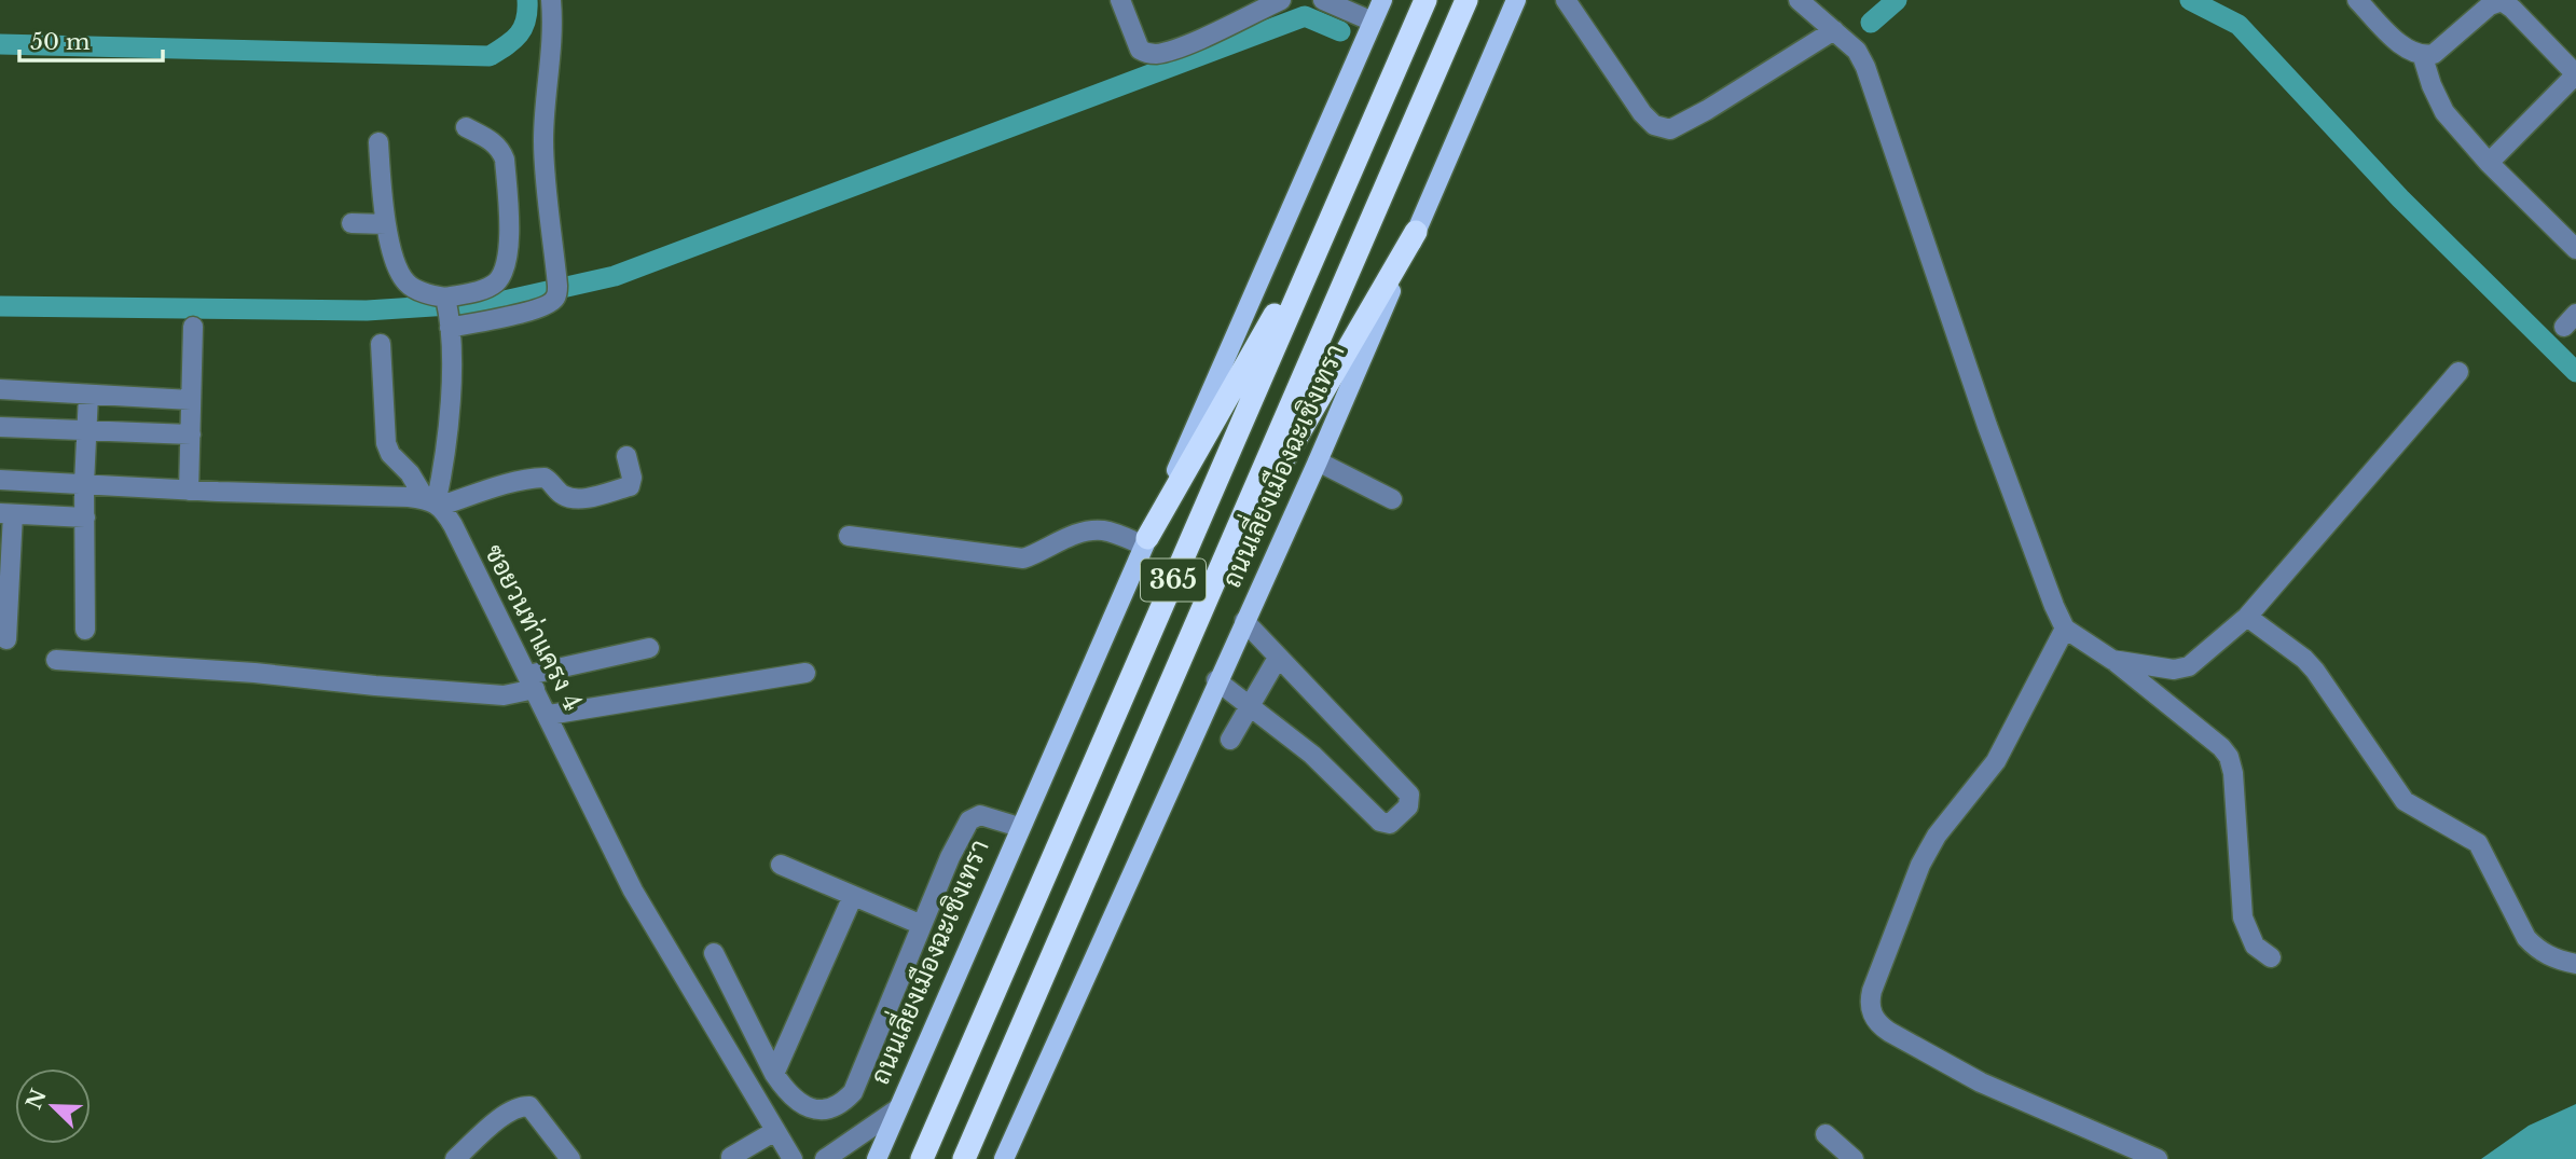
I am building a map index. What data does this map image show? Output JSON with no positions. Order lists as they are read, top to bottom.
{
  "streets": {
    "highway": ["ถนนเลี่ยงเมืองฉะเชิงเทรา", "365"],
    "street": ["ซอยวนท่าแครง 4"]
  },
  "scale_bar": "50 m",
  "north": "top left"
}
